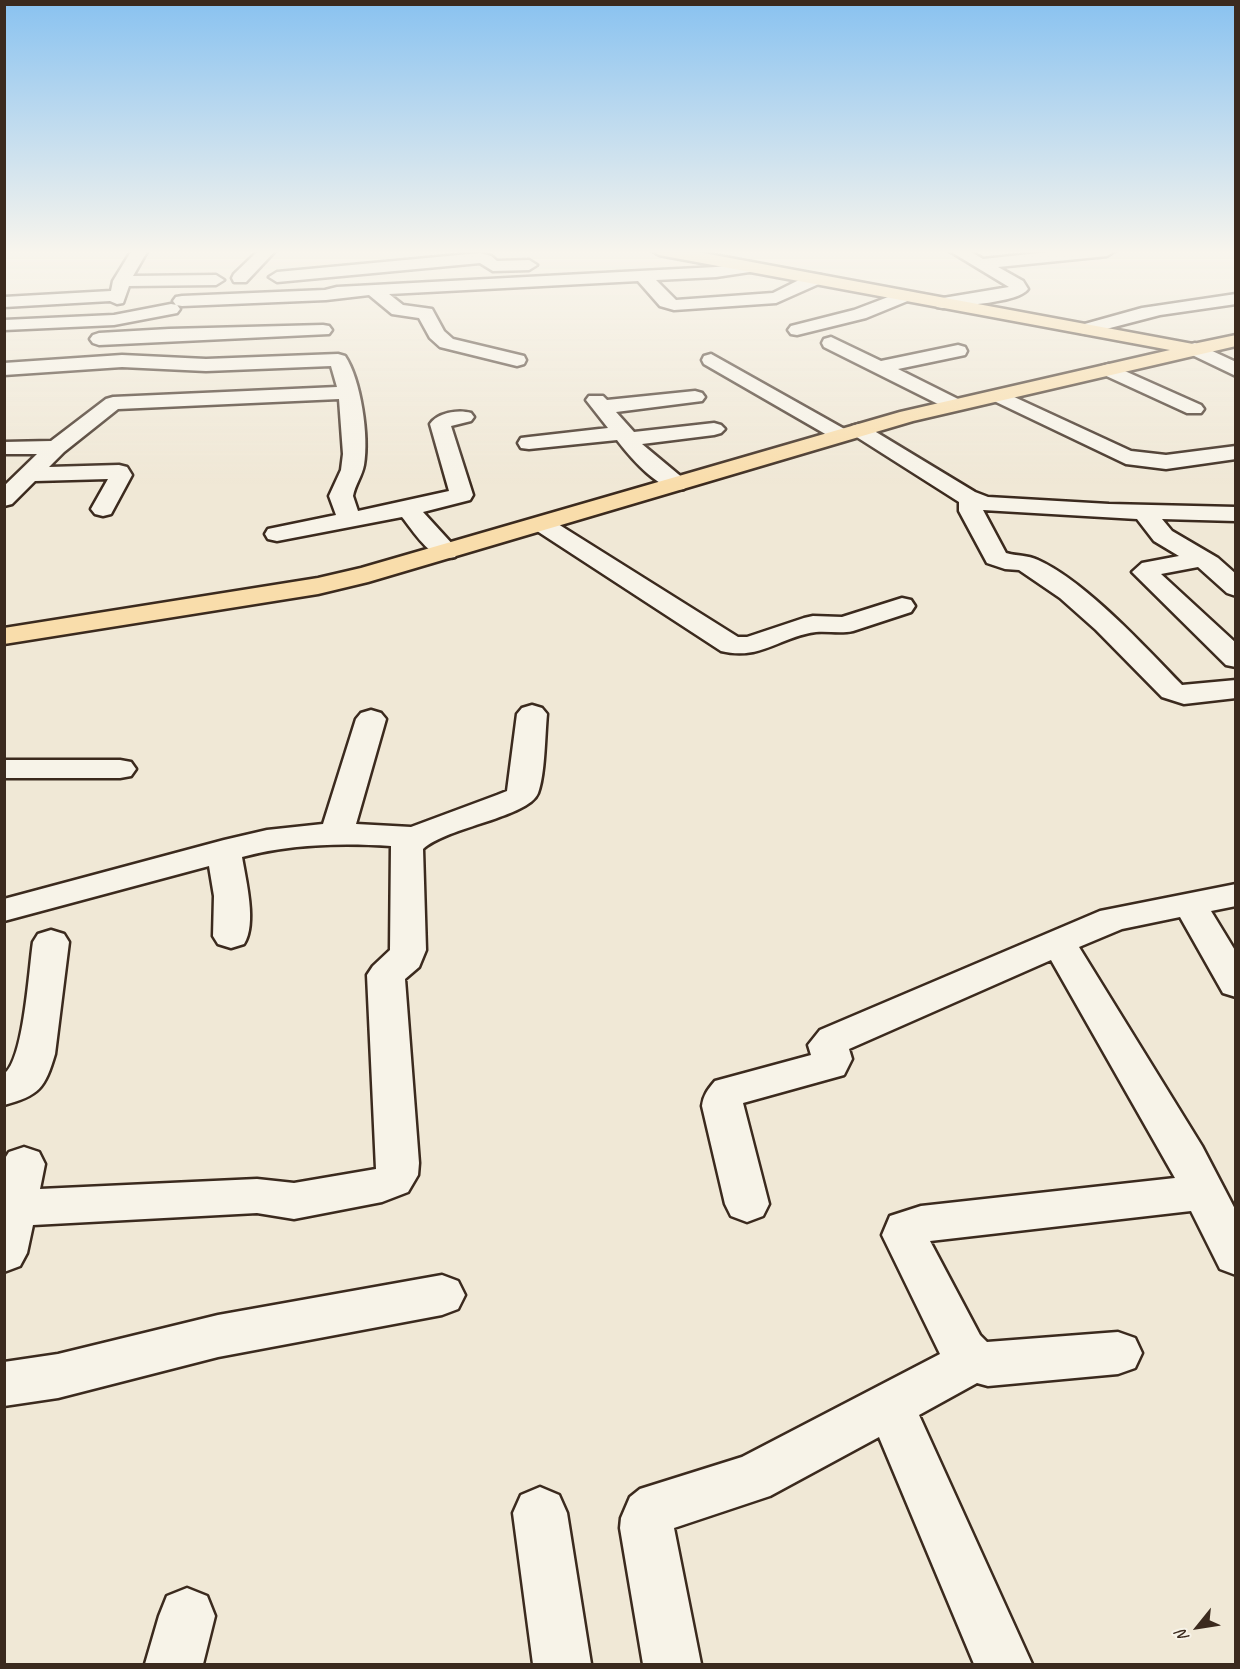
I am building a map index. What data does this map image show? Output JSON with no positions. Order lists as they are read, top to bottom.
{
  "north": "bottom left"
}
